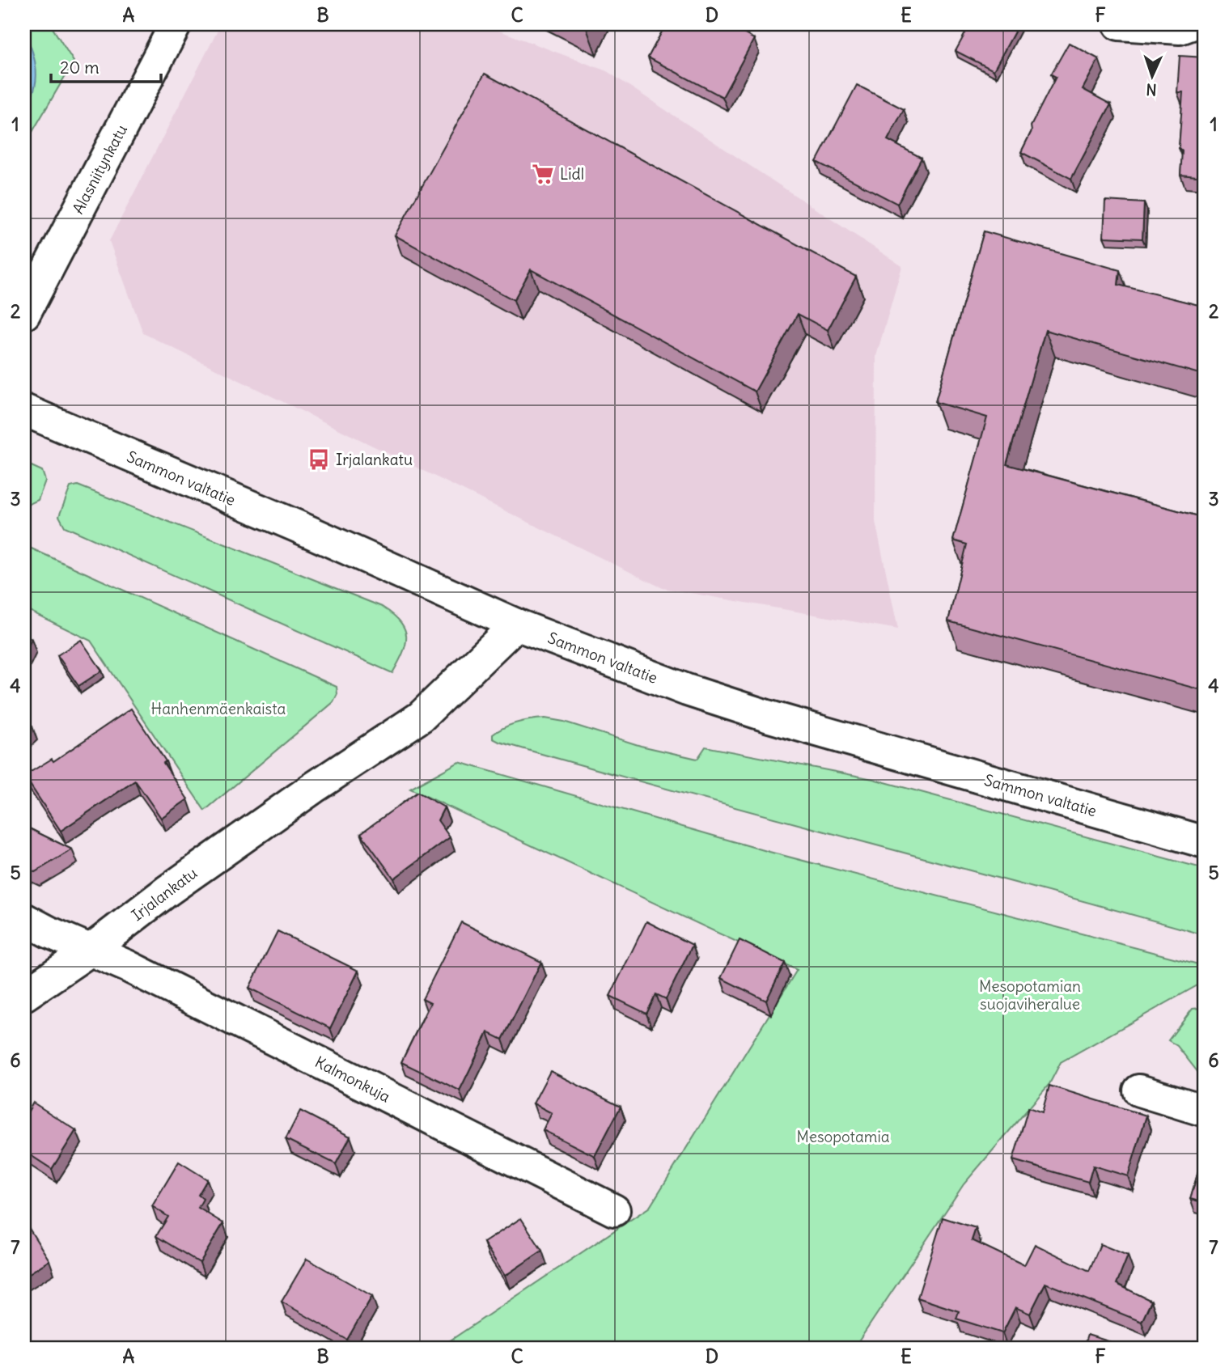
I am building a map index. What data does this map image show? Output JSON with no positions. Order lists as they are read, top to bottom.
{
  "streets": {
    "street": [
      "Alasniitynkatu",
      "Sammon valtatie",
      "Irjalankatu",
      "Kalmonkuja"
    ]
  },
  "crossings": [
    ["Sammon valtatie", "Irjalankatu"],
    ["Irjalankatu", "Kalmonkuja"]
  ],
  "parks": ["Hanhenmäenkaista", "Mesopotamian suojaviheralue", "Mesopotamia"],
  "places": {
    "supermarket": ["Lidl"],
    "bus stop": ["Irjalankatu"]
  },
  "scale_bar": "20 m",
  "north": "bottom",
  "grid": {
    "columns": [
      "A",
      "B",
      "C",
      "D",
      "E",
      "F"
    ],
    "rows": [
      "1",
      "2",
      "3",
      "4",
      "5",
      "6",
      "7"
    ]
  }
}
